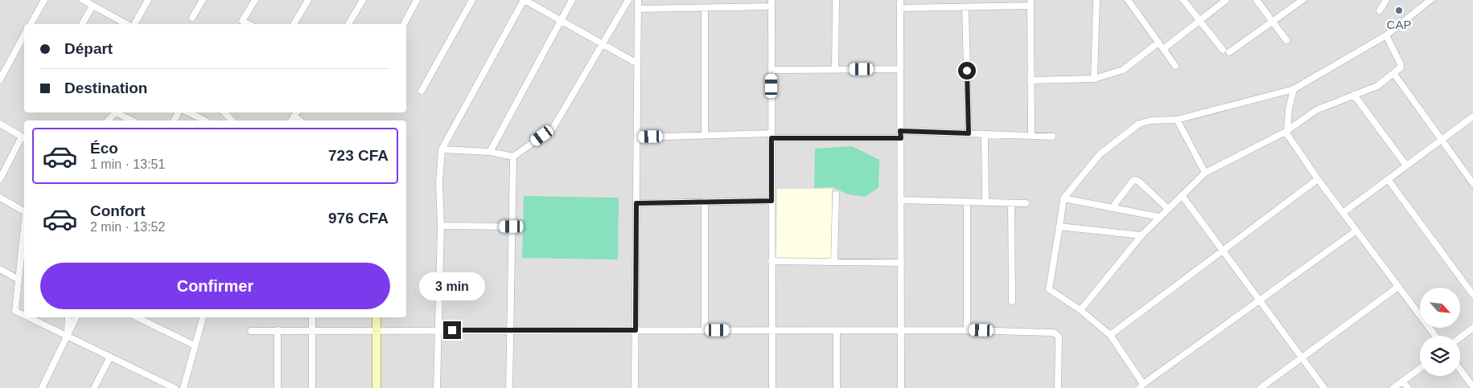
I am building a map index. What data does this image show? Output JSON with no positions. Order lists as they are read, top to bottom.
{
  "places": ["CAP"],
  "north": "bottom right",
  "page": {
    "banner": ["Départ", "Destination"],
    "list": [
      {
        "name": "Éco",
        "note": "1 min · 13:51",
        "value": "723 CFA"
      },
      {
        "name": "Confort",
        "note": "2 min · 13:52",
        "value": "976 CFA"
      }
    ],
    "buttons": "Confirmer",
    "bubble": "3 min"
  }
}
